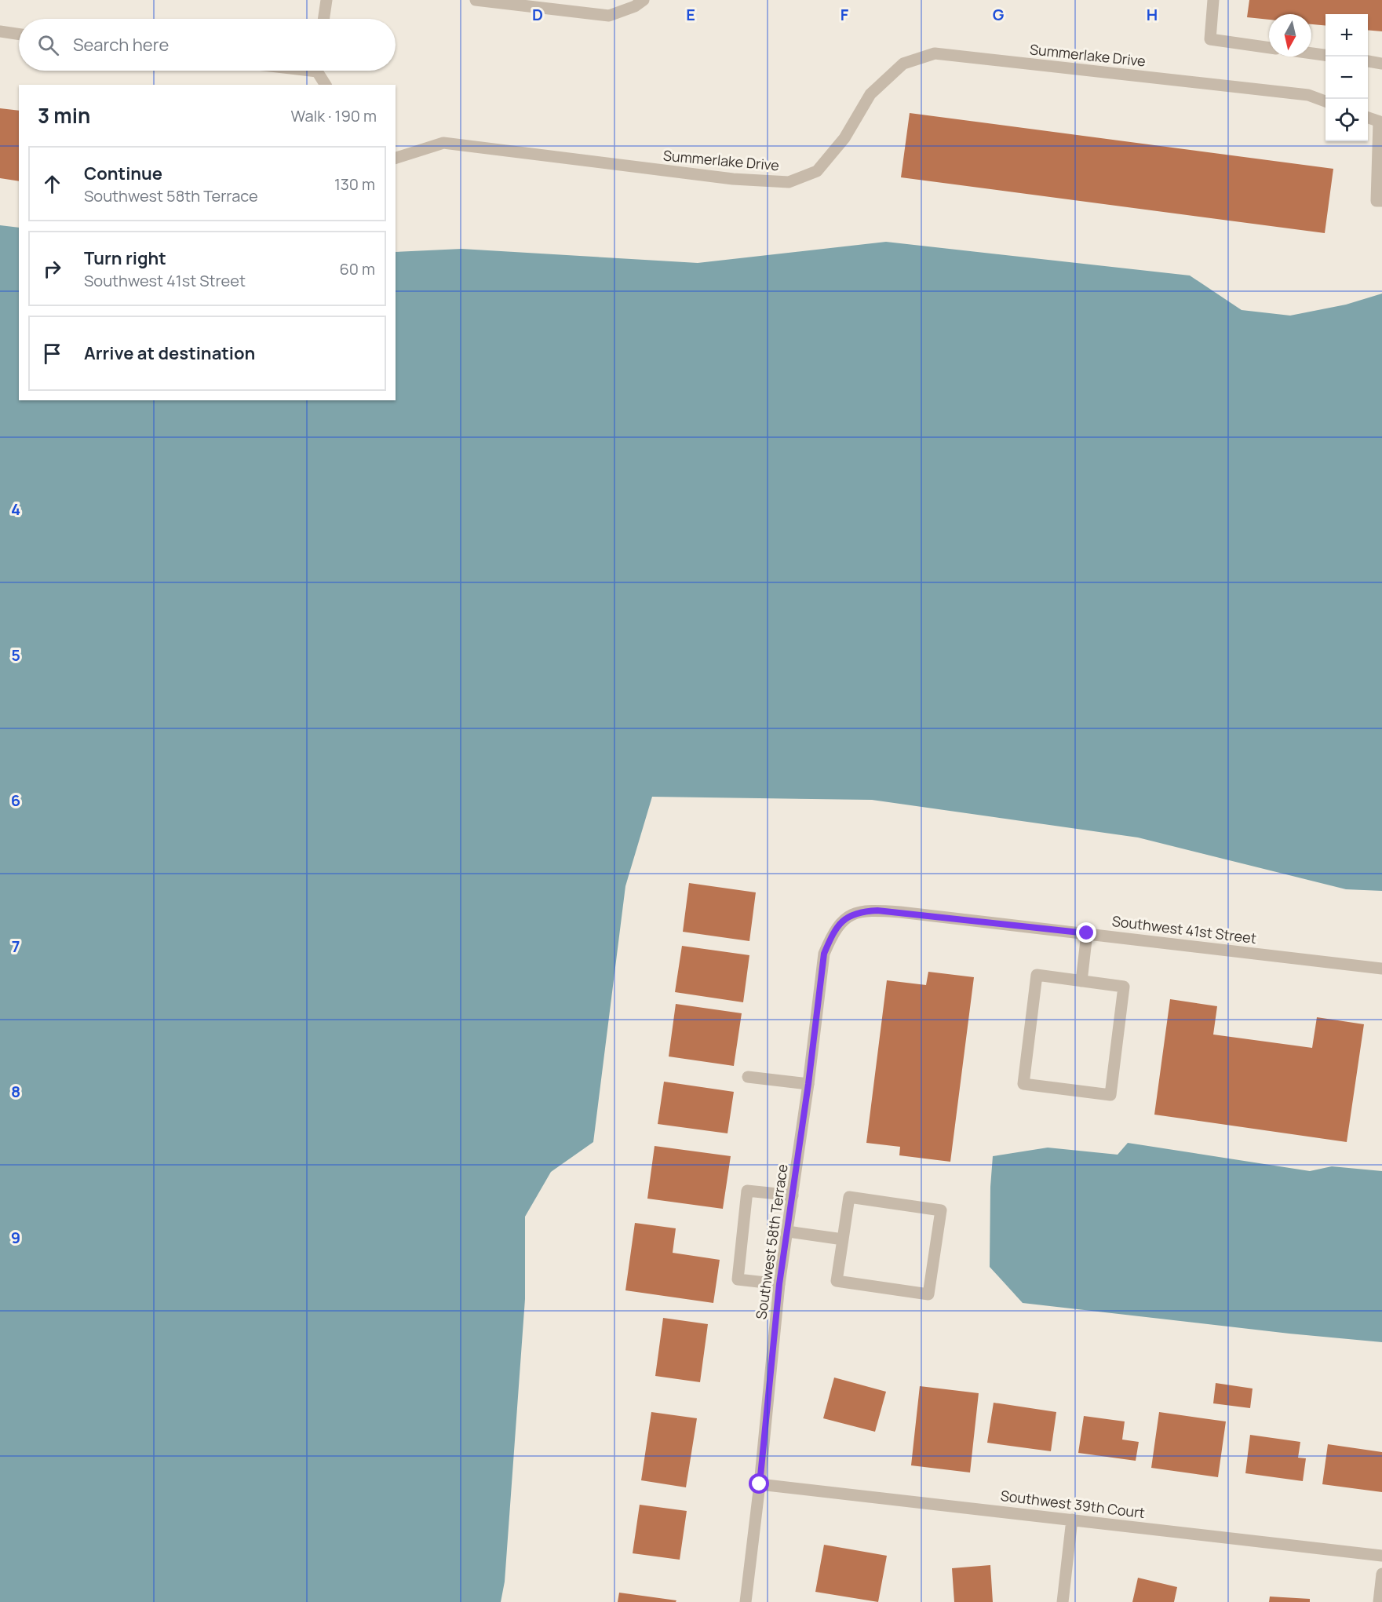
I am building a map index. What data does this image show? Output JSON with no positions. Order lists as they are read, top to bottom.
{
  "streets": {
    "street": [
      "Summerlake Drive",
      "Southwest 41st Street",
      "Southwest 58th Terrace",
      "Southwest 39th Court"
    ]
  },
  "crossings": [
    ["Southwest 41st Street", "Southwest 58th Terrace"],
    ["Southwest 58th Terrace", "Southwest 39th Court"]
  ],
  "north": "bottom",
  "page": {
    "map_buttons": ["+", "−"],
    "search": "Search here",
    "heading": ["3 min", "Walk · 190 m"],
    "list": [
      ["Continue", "Southwest 58th Terrace", "130 m"],
      ["Turn right", "Southwest 41st Street", "60 m"],
      "Arrive at destination"
    ]
  },
  "grid": {
    "columns": [
      "D",
      "E",
      "F",
      "G",
      "H"
    ],
    "rows": [
      "4",
      "5",
      "6",
      "7",
      "8",
      "9"
    ]
  }
}
